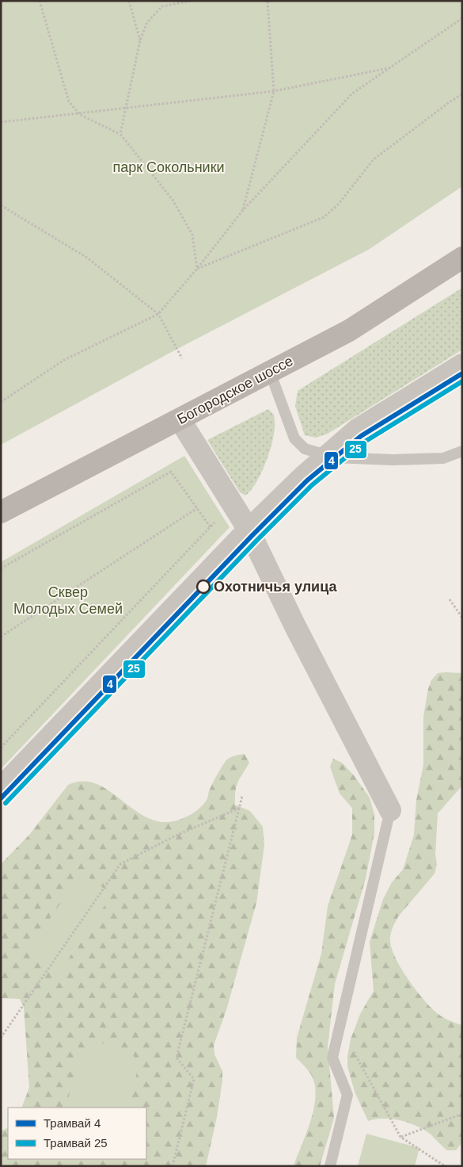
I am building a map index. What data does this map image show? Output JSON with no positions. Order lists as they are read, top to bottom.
{
  "streets": {
    "main road": ["Богородское шоссе"]
  },
  "parks": ["парк Сокольники", "Сквер Молодых Семей"],
  "places": ["Охотничья улица"],
  "lines": ["tram line 4", "tram line 25"],
  "legend": ["Трамвай 4", "Трамвай 25"]
}
